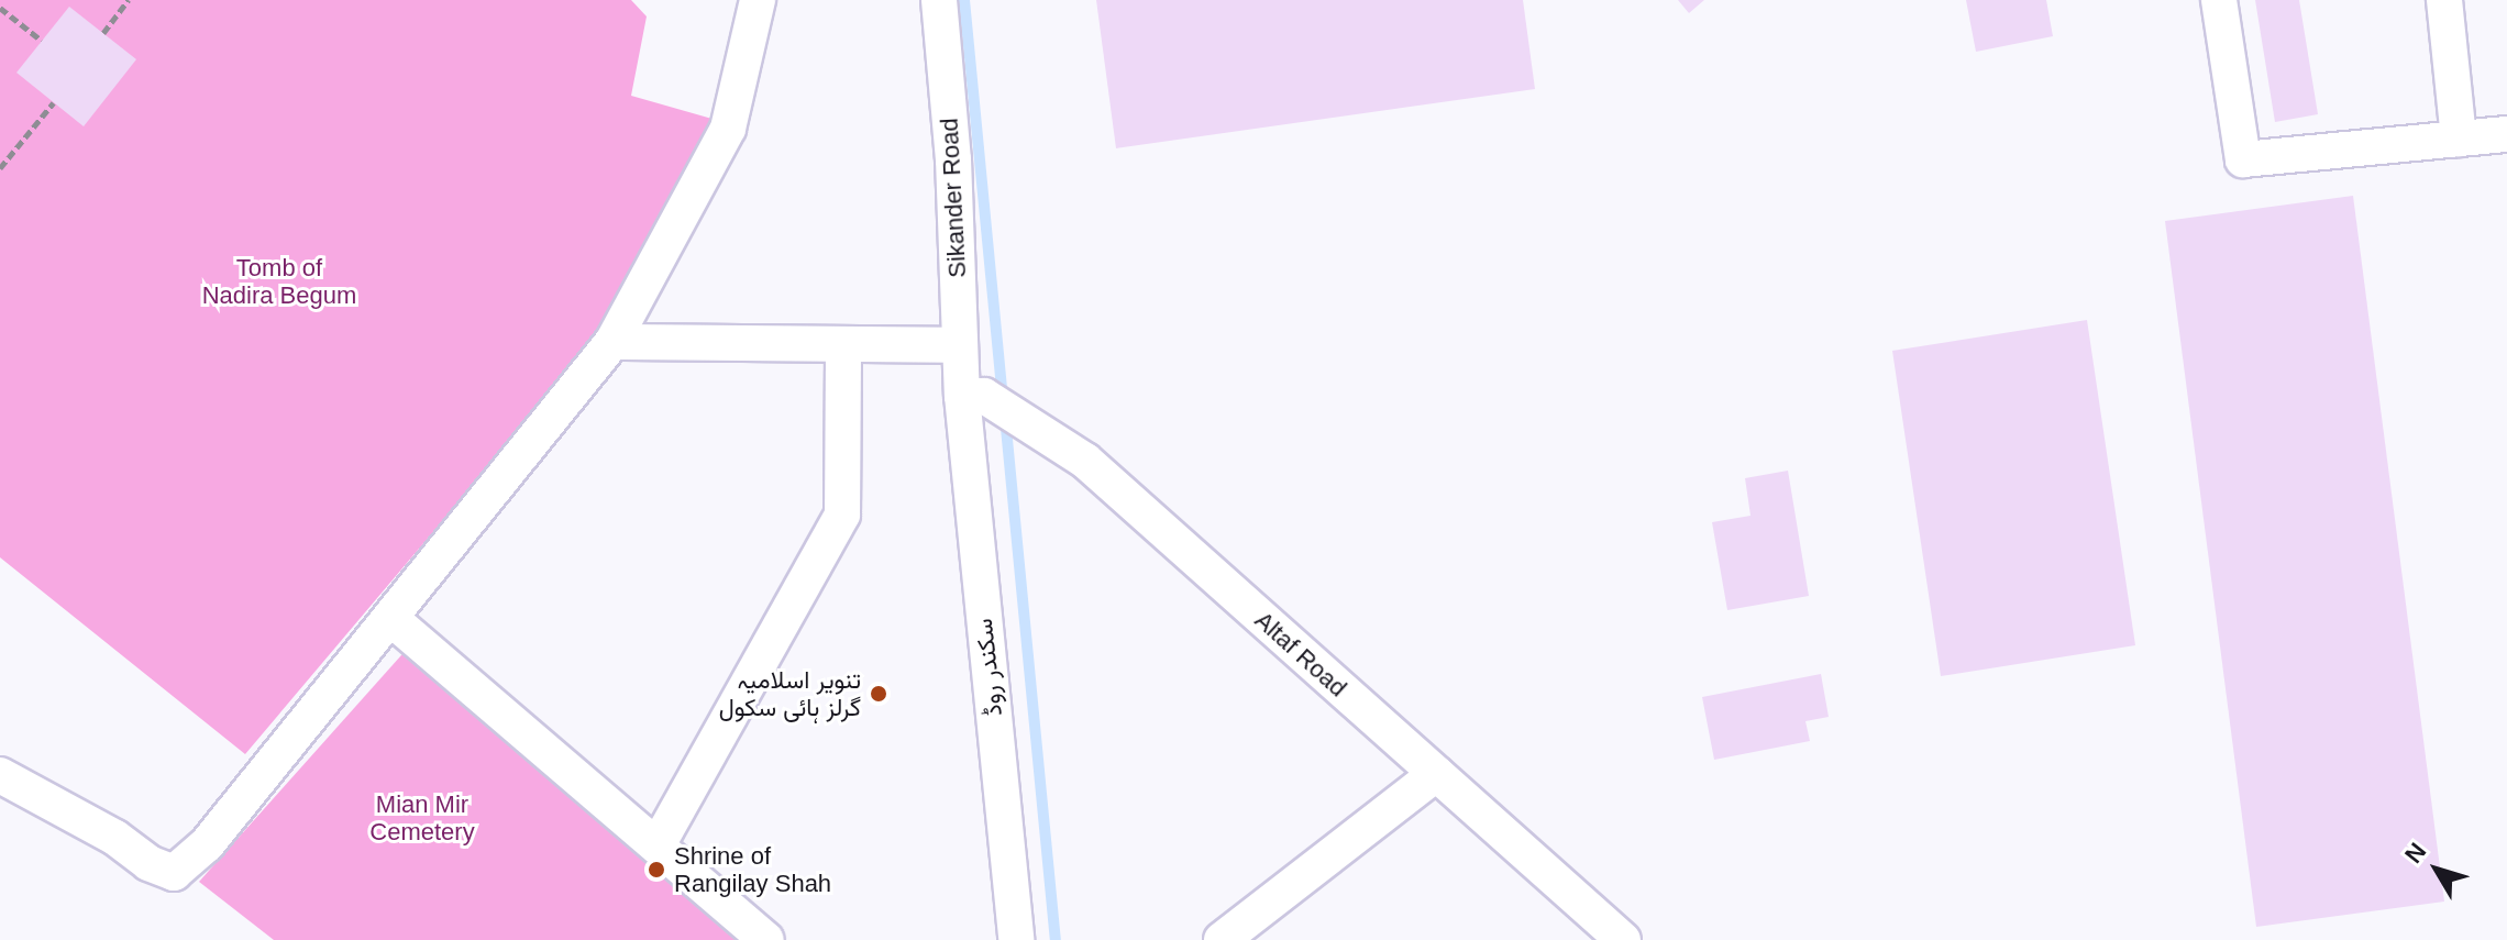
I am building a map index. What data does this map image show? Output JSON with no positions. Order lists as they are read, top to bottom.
{
  "streets": {
    "street": ["Sikander Road", "Altaf Road", "سکندر روڈ"]
  },
  "crossings": [
    ["Sikander Road", "Altaf Road"],
    ["Sikander Road", "سکندر روڈ"],
    ["Altaf Road", "سکندر روڈ"]
  ],
  "parks": ["Tomb of Nadira Begum", "Mian Mir Cemetery"],
  "places": ["تنویر اسلامیہ گرلز ہائی سکول", "Shrine of Rangilay Shah"],
  "north": "top left"
}
